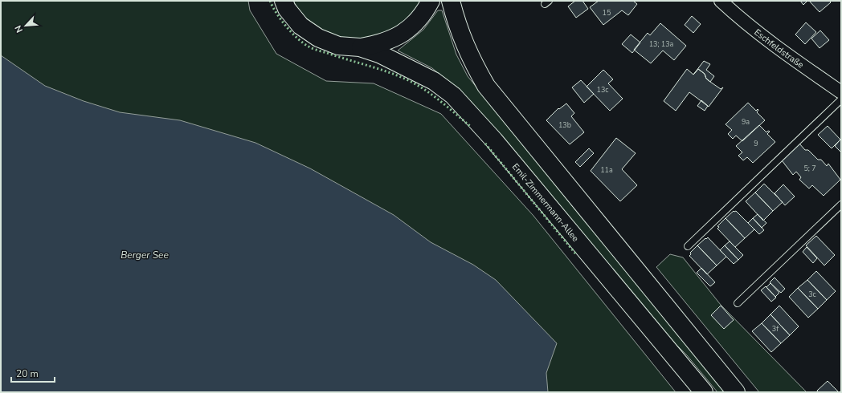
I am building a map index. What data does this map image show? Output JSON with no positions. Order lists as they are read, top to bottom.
{
  "streets": {
    "main road": ["Emil-Zimmermann-Allee"],
    "street": ["Eschfeldstraße"]
  },
  "water": ["Berger See"],
  "house_numbers": [
    "15",
    "13; 13a",
    "13c",
    "9a",
    "13b",
    "9",
    "5; 7",
    "11a",
    "3c",
    "3f"
  ],
  "scale_bar": "20 m",
  "north": "bottom left"
}
